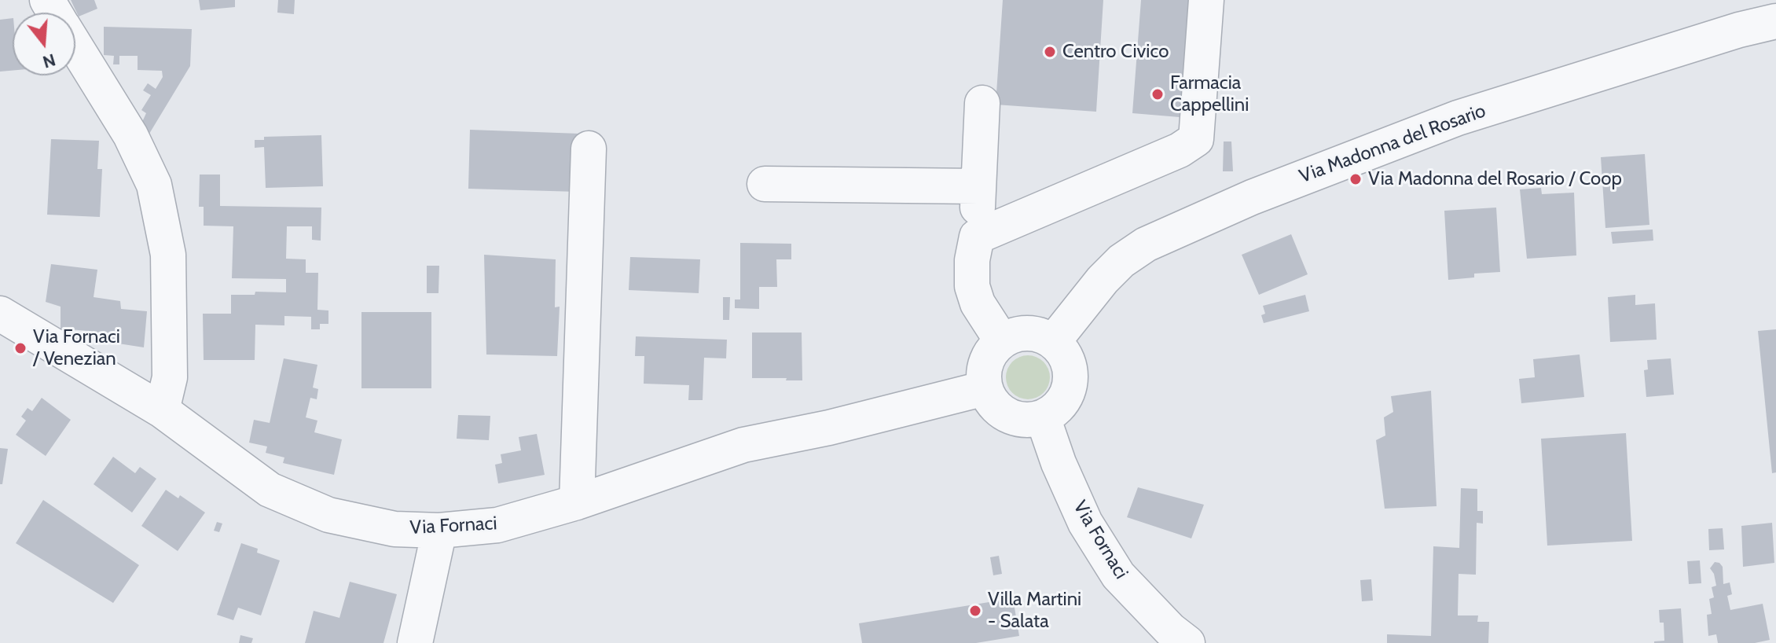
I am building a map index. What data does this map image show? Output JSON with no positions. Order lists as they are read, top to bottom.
{
  "streets": {
    "street": ["Via Madonna del Rosario", "Via Fornaci"]
  },
  "crossings": [
    ["Via Madonna del Rosario", "Via Fornaci"]
  ],
  "places": [
    "Centro Civico",
    "Farmacia Cappellini",
    "Via Madonna del Rosario / Coop",
    "Via Fornaci / Venezian",
    "Villa Martini - Salata"
  ],
  "north": "bottom"
}
